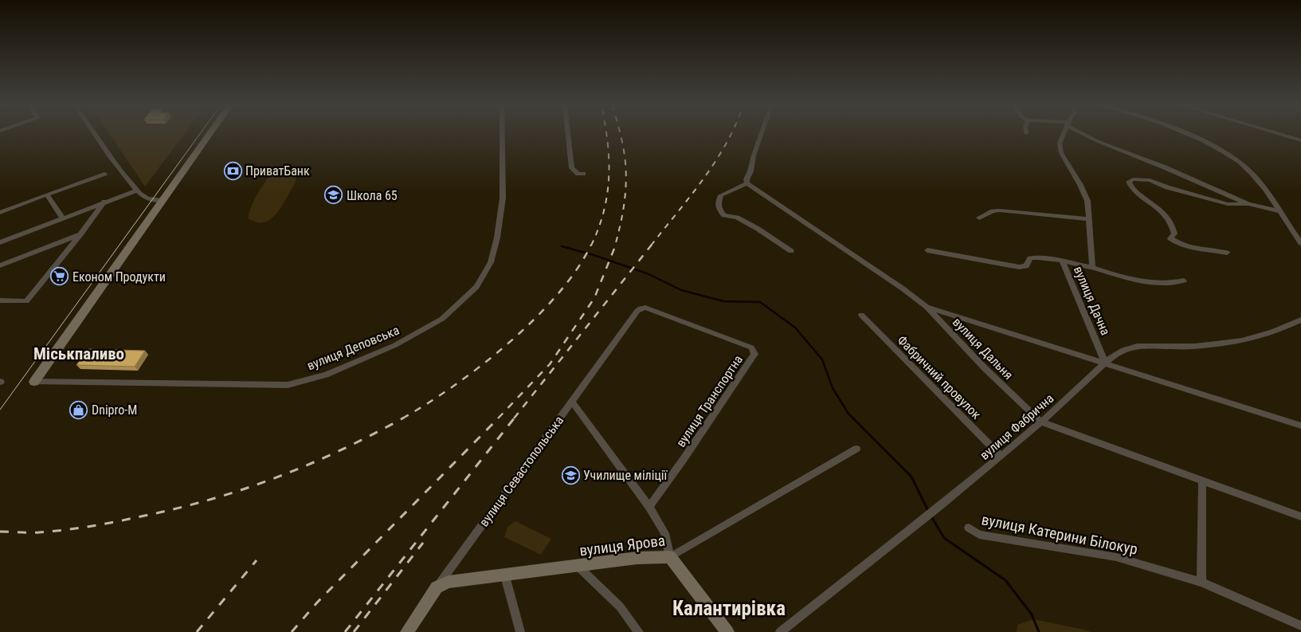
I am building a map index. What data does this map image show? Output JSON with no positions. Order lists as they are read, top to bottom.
{
  "streets": {
    "street": [
      "вулиця Дачна",
      "вулиця Деповська",
      "вулиця Дальня",
      "Фабричний провулок",
      "вулиця Транспортна",
      "вулиця Фабрична",
      "вулиця Севастопольська",
      "вулиця Катерини Білокур",
      "вулиця Ярова"
    ]
  },
  "crossings": [
    ["вулиця Дачна", "вулиця Фабрична"],
    ["вулиця Дальня", "вулиця Фабрична"],
    ["Фабричний провулок", "вулиця Фабрична"],
    ["вулиця Транспортна", "вулиця Севастопольська"],
    ["вулиця Севастопольська", "вулиця Ярова"]
  ],
  "districts": ["Міськпаливо", "Калантирівка"],
  "places": {
    "bank": ["ПриватБанк"],
    "school or university": ["Школа 65", "Училище міліції"],
    "supermarket": ["Економ Продукти"],
    "shop": ["Dnipro-M"]
  }
}
